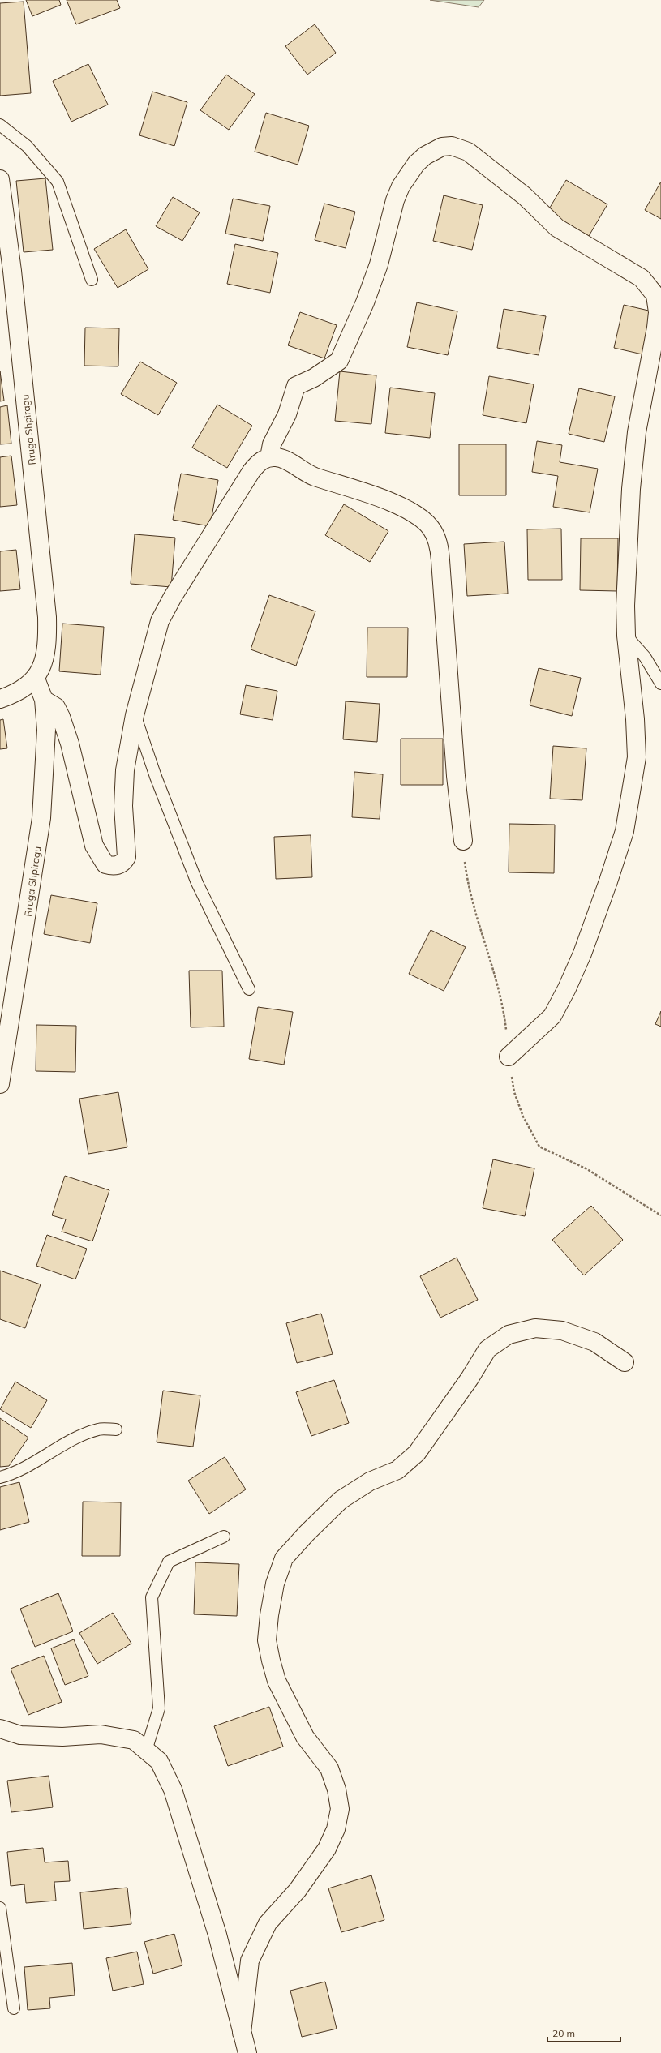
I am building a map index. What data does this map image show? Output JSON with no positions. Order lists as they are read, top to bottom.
{
  "streets": {
    "street": ["Rruga Shpiragu"]
  },
  "scale_bar": "20 m"
}
